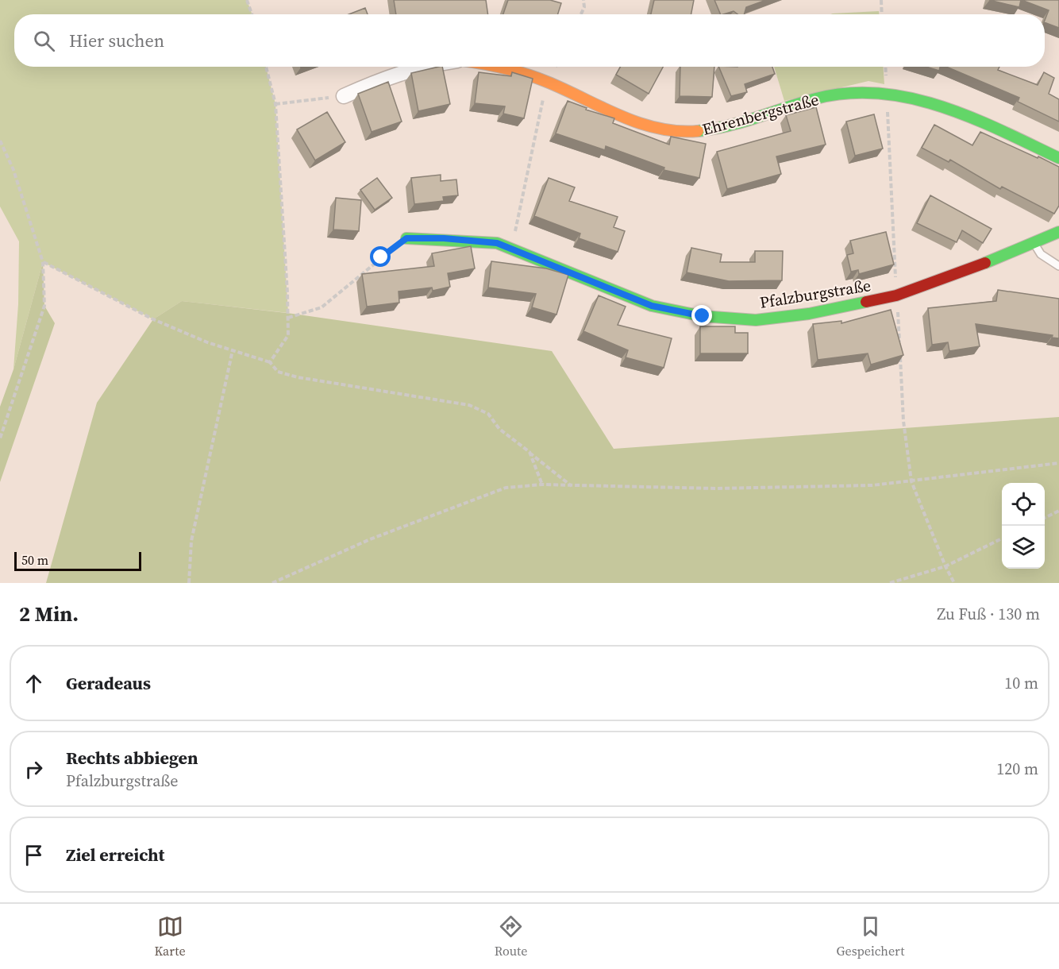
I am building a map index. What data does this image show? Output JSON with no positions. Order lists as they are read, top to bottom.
{
  "streets": {
    "street": ["Ehrenbergstraße", "Pfalzburgstraße"]
  },
  "scale_bar": "50 m",
  "page": {
    "search": "Hier suchen",
    "scale": "50 m",
    "heading": ["2 Min.", "Zu Fuß · 130 m"],
    "list": [
      ["Geradeaus", "10 m"],
      ["Rechts abbiegen", "Pfalzburgstraße", "120 m"],
      "Ziel erreicht"
    ],
    "nav": ["Karte", "Route", "Gespeichert"]
  }
}
